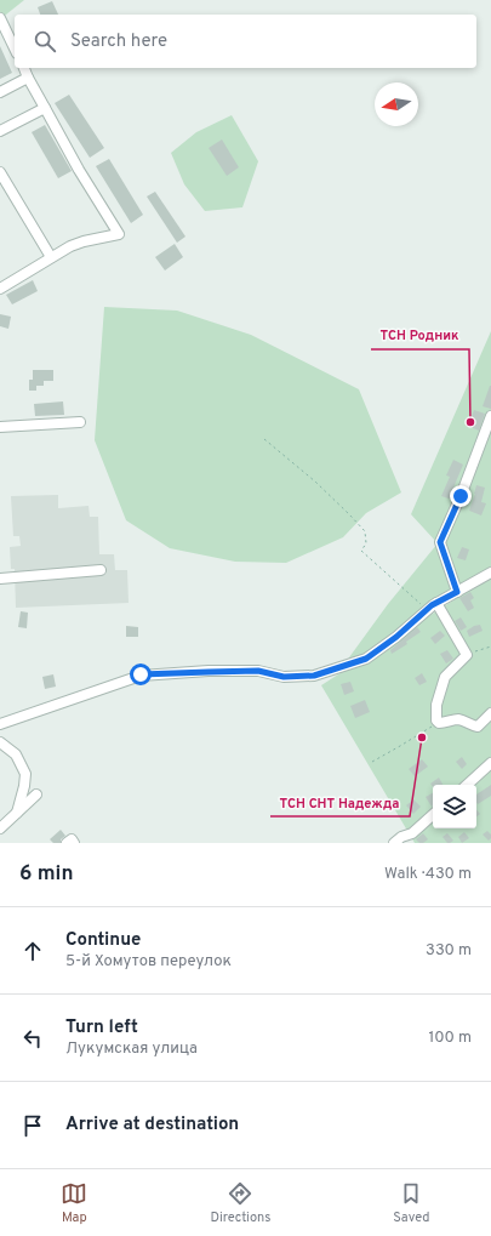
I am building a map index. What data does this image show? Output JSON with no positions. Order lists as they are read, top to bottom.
{
  "places": ["ТСН Родник", "ТСН СНТ Надежда"],
  "north": "left",
  "page": {
    "search": "Search here",
    "heading": ["6 min", "Walk · 430 m"],
    "list": [
      ["Continue", "5-й Хомутов переулок", "330 m"],
      ["Turn left", "Лукумская улица", "100 m"],
      "Arrive at destination"
    ],
    "nav": ["Map", "Directions", "Saved"]
  }
}
